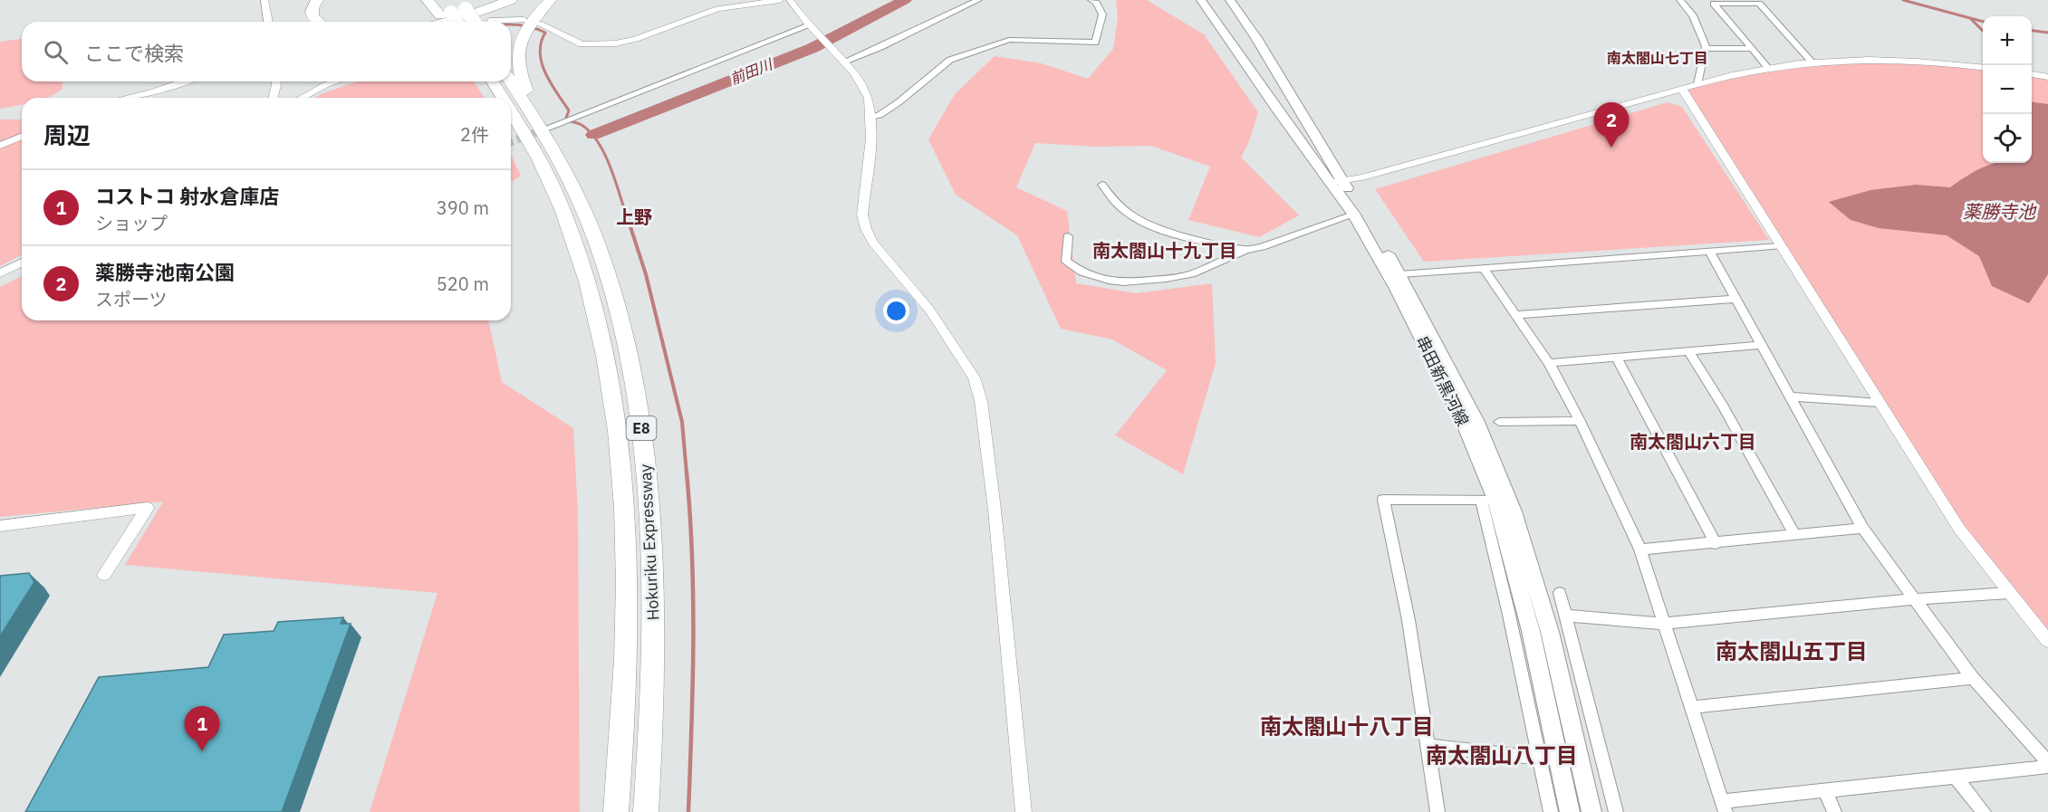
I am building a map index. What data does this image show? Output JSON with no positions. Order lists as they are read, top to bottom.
{
  "streets": {
    "highway": ["E8", "Hokuriku Expressway"],
    "main road": ["串田新黒河線"]
  },
  "districts": [
    "南太閤山七丁目",
    "上野",
    "南太閤山十九丁目",
    "南太閤山六丁目",
    "南太閤山五丁目",
    "南太閤山十八丁目",
    "南太閤山八丁目"
  ],
  "water": ["前田川", "薬勝寺池"],
  "page": {
    "map_buttons": ["+", "−"],
    "search": "ここで検索",
    "heading": ["周辺", "2件"],
    "pins": ["2", "1"],
    "list": [
      {
        "mark": "1",
        "name": "コストコ 射水倉庫店",
        "note": "ショップ",
        "value": "390 m"
      },
      {
        "mark": "2",
        "name": "薬勝寺池南公園",
        "note": "スポーツ",
        "value": "520 m"
      }
    ]
  }
}
